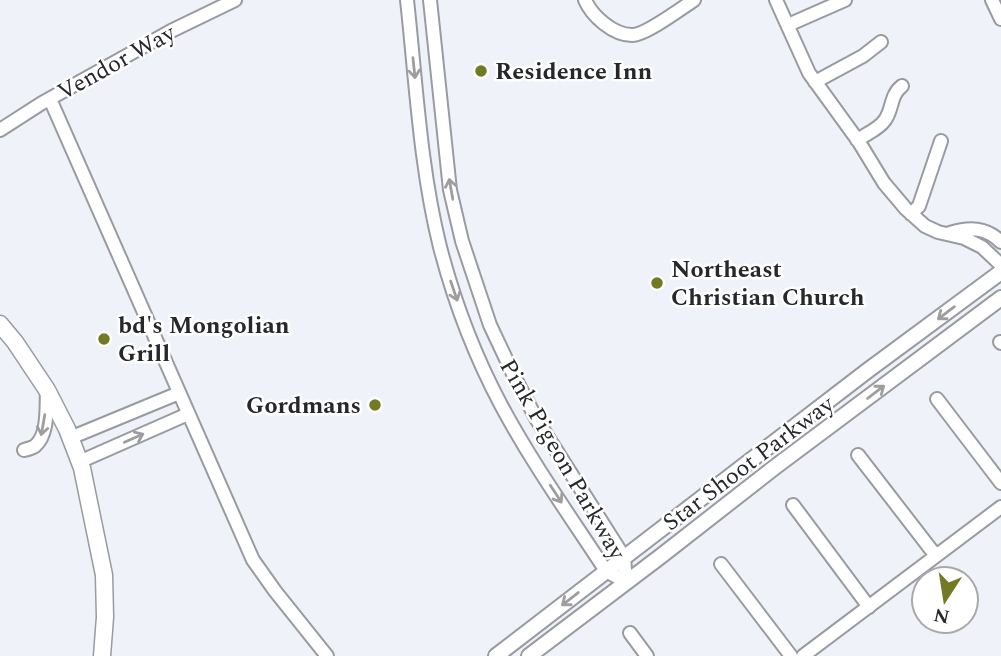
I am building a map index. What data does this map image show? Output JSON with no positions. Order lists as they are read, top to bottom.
{
  "streets": {
    "street": ["Vendor Way", "Pink Pigeon Parkway", "Star Shoot Parkway"]
  },
  "crossings": [
    ["Pink Pigeon Parkway", "Star Shoot Parkway"]
  ],
  "places": [
    "Residence Inn",
    "Northeast Christian Church",
    "bd's Mongolian Grill",
    "Gordmans"
  ],
  "north": "bottom"
}
